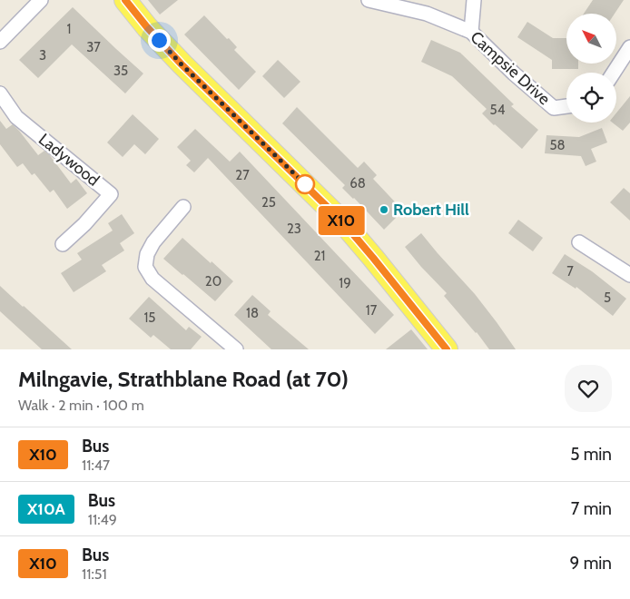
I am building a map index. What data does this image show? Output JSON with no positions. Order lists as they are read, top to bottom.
{
  "streets": {
    "street": ["Campsie Drive", "Ladywood"]
  },
  "places": ["Robert Hill"],
  "lines": ["bus line X10"],
  "house_numbers": [
    "1",
    "37",
    "3",
    "35",
    "54",
    "58",
    "27",
    "68",
    "25",
    "23",
    "21",
    "7",
    "20",
    "19",
    "5",
    "17",
    "18",
    "15"
  ],
  "north": "top left",
  "page": {
    "on_map": "X10",
    "heading": ["Milngavie, Strathblane Road (at 70)", "Walk · 2 min · 100 m"],
    "list": [
      {
        "mark": "X10",
        "name": "Bus",
        "note": "11:47",
        "value": "5 min"
      },
      {
        "mark": "X10A",
        "name": "Bus",
        "note": "11:49",
        "value": "7 min"
      },
      {
        "mark": "X10",
        "name": "Bus",
        "note": "11:51",
        "value": "9 min"
      }
    ]
  }
}
